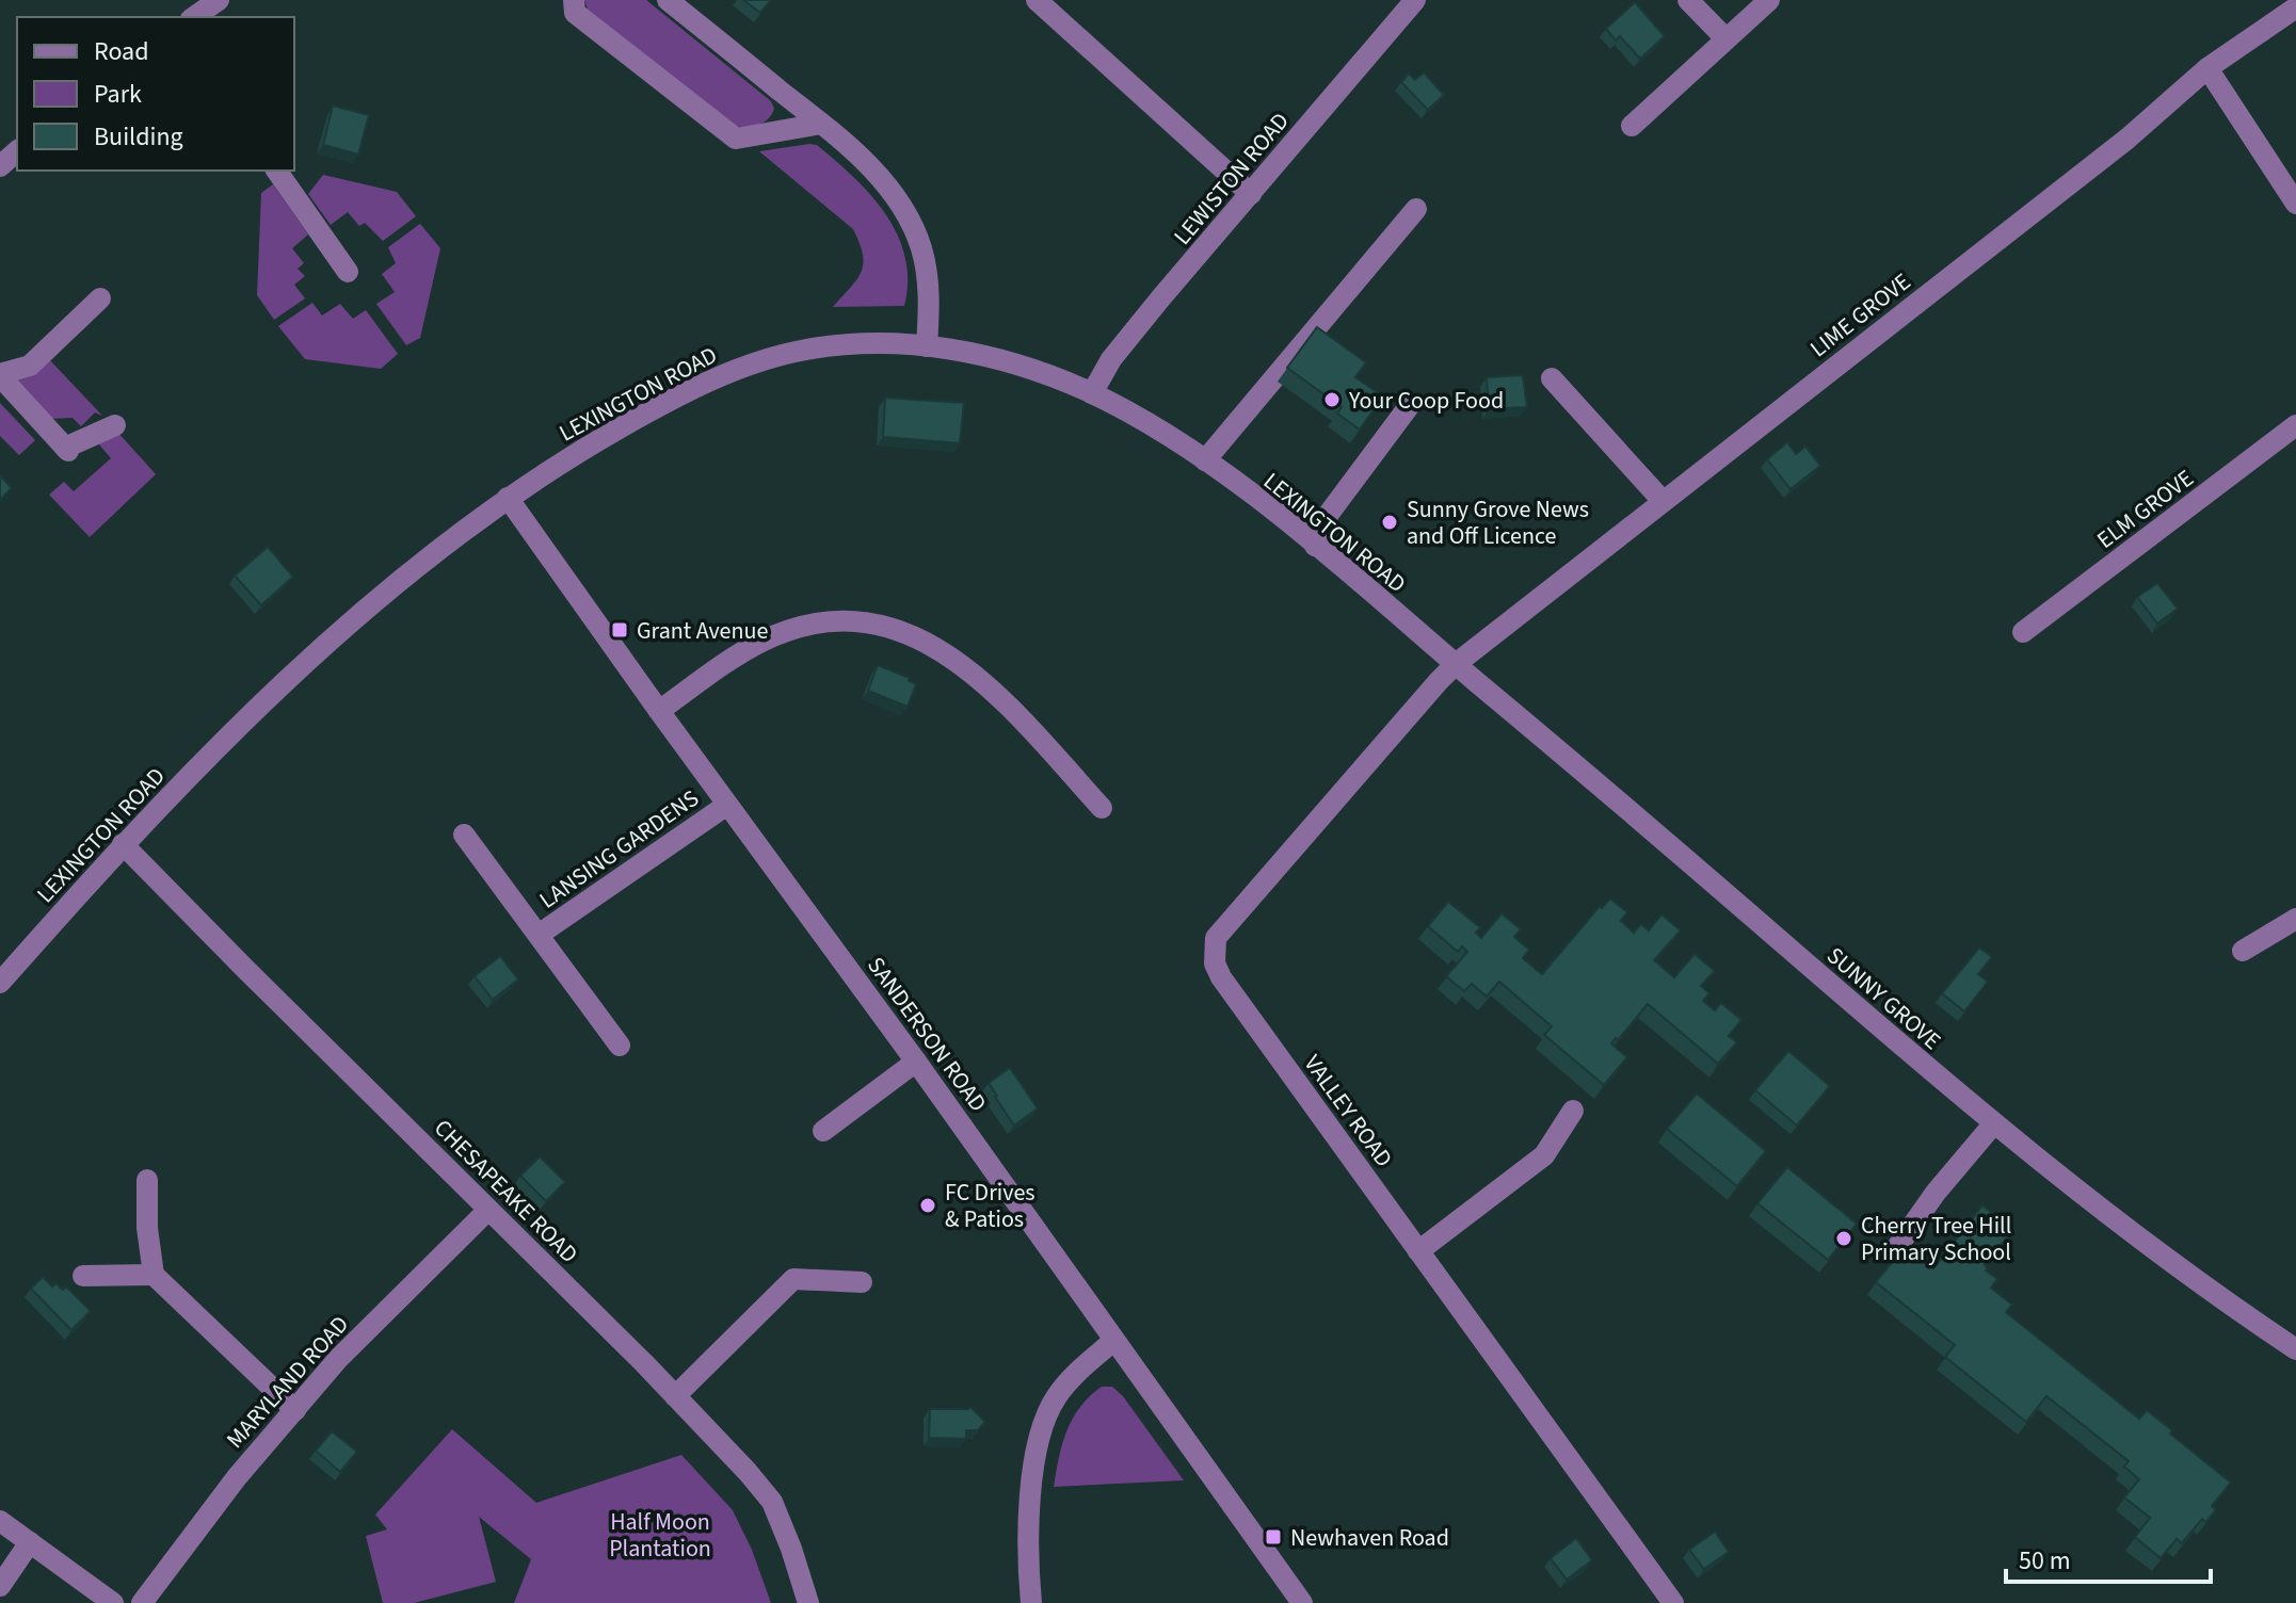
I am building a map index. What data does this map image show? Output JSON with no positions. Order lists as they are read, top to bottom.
{
  "streets": {
    "street": [
      "LEWISTON ROAD",
      "LIME GROVE",
      "LEXINGTON ROAD",
      "ELM GROVE",
      "LANSING GARDENS",
      "SUNNY GROVE",
      "SANDERSON ROAD",
      "VALLEY ROAD",
      "CHESAPEAKE ROAD",
      "MARYLAND ROAD"
    ]
  },
  "crossings": [
    ["LEWISTON ROAD", "LEXINGTON ROAD"],
    ["LIME GROVE", "LEXINGTON ROAD"],
    ["LIME GROVE", "SUNNY GROVE"],
    ["LIME GROVE", "VALLEY ROAD"],
    ["LEXINGTON ROAD", "SUNNY GROVE"],
    ["LEXINGTON ROAD", "SANDERSON ROAD"],
    ["LEXINGTON ROAD", "VALLEY ROAD"],
    ["LEXINGTON ROAD", "CHESAPEAKE ROAD"],
    ["LANSING GARDENS", "SANDERSON ROAD"],
    ["SUNNY GROVE", "VALLEY ROAD"],
    ["CHESAPEAKE ROAD", "MARYLAND ROAD"]
  ],
  "parks": ["Half Moon Plantation"],
  "places": {
    "other": [
      "Your Coop Food",
      "Sunny Grove News and Off Licence",
      "FC Drives & Patios",
      "Cherry Tree Hill Primary School"
    ],
    "transit": ["Grant Avenue", "Newhaven Road"]
  },
  "legend": ["Road", "Park", "Building"],
  "scale_bar": "50 m"
}
